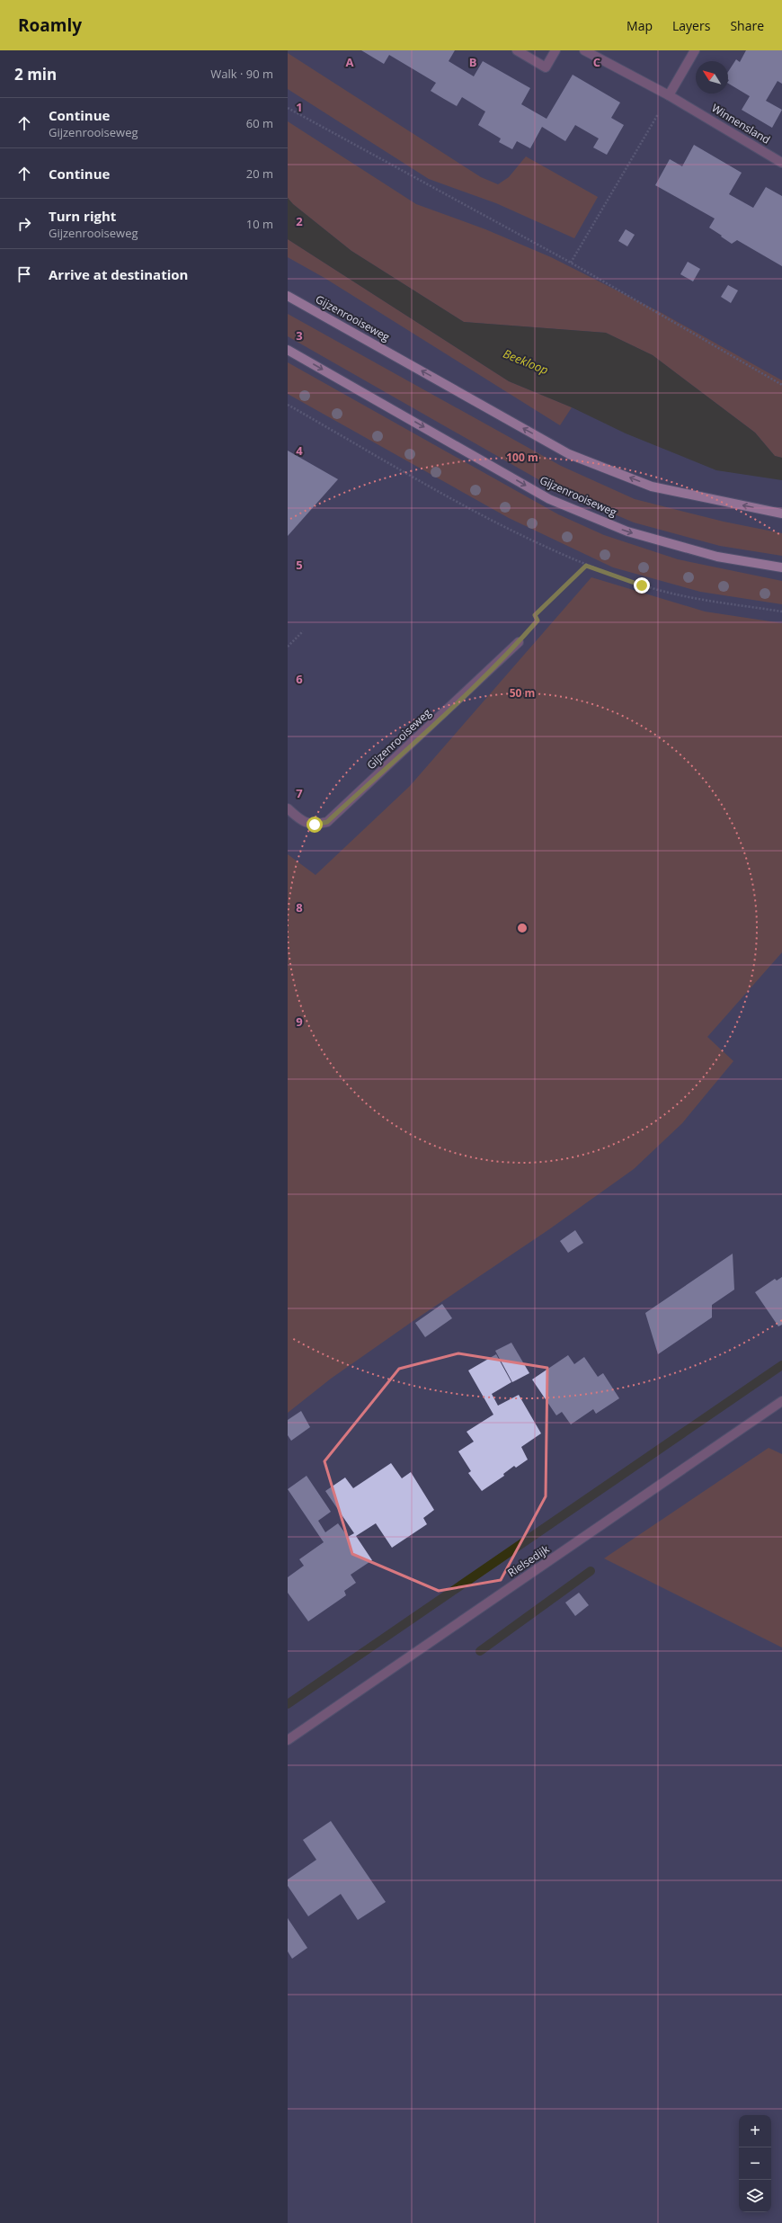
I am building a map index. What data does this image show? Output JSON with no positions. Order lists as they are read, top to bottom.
{
  "streets": {
    "main road": ["Gijzenrooiseweg"],
    "street": ["Winnensland", "Rielsedijk"]
  },
  "water": ["Beekloop"],
  "north": "top left",
  "page": {
    "header": "Roamly",
    "nav": ["Map", "Layers", "Share"],
    "heading": ["2 min", "Walk · 90 m"],
    "list": [
      ["Continue", "Gijzenrooiseweg", "60 m"],
      ["Continue", "20 m"],
      ["Turn right", "Gijzenrooiseweg", "10 m"],
      "Arrive at destination"
    ],
    "map_buttons": ["+", "−"]
  },
  "grid": {
    "columns": ["A", "B", "C"],
    "rows": [
      "1",
      "2",
      "3",
      "4",
      "5",
      "6",
      "7",
      "8",
      "9"
    ]
  },
  "rings": ["100 m", "50 m"]
}
